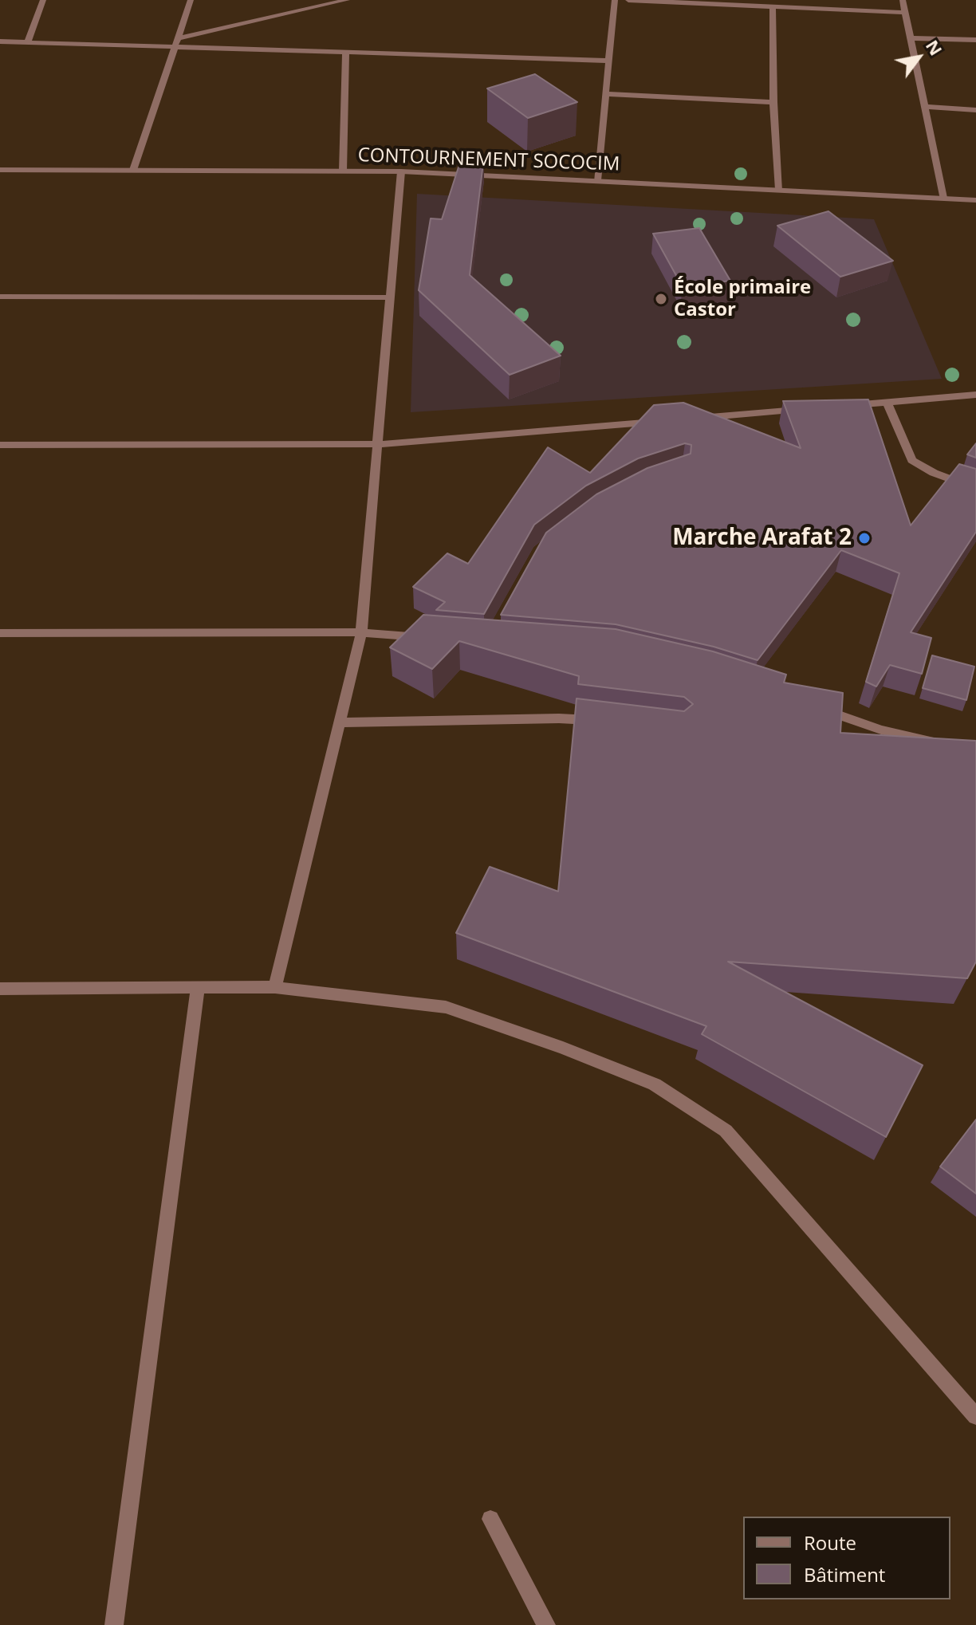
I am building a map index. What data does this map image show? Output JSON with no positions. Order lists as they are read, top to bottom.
{
  "streets": {
    "street": ["CONTOURNEMENT SOCOCIM"]
  },
  "places": ["École primaire Castor", "Marche Arafat 2"],
  "legend": ["Route", "Bâtiment"],
  "north": "top right"
}
